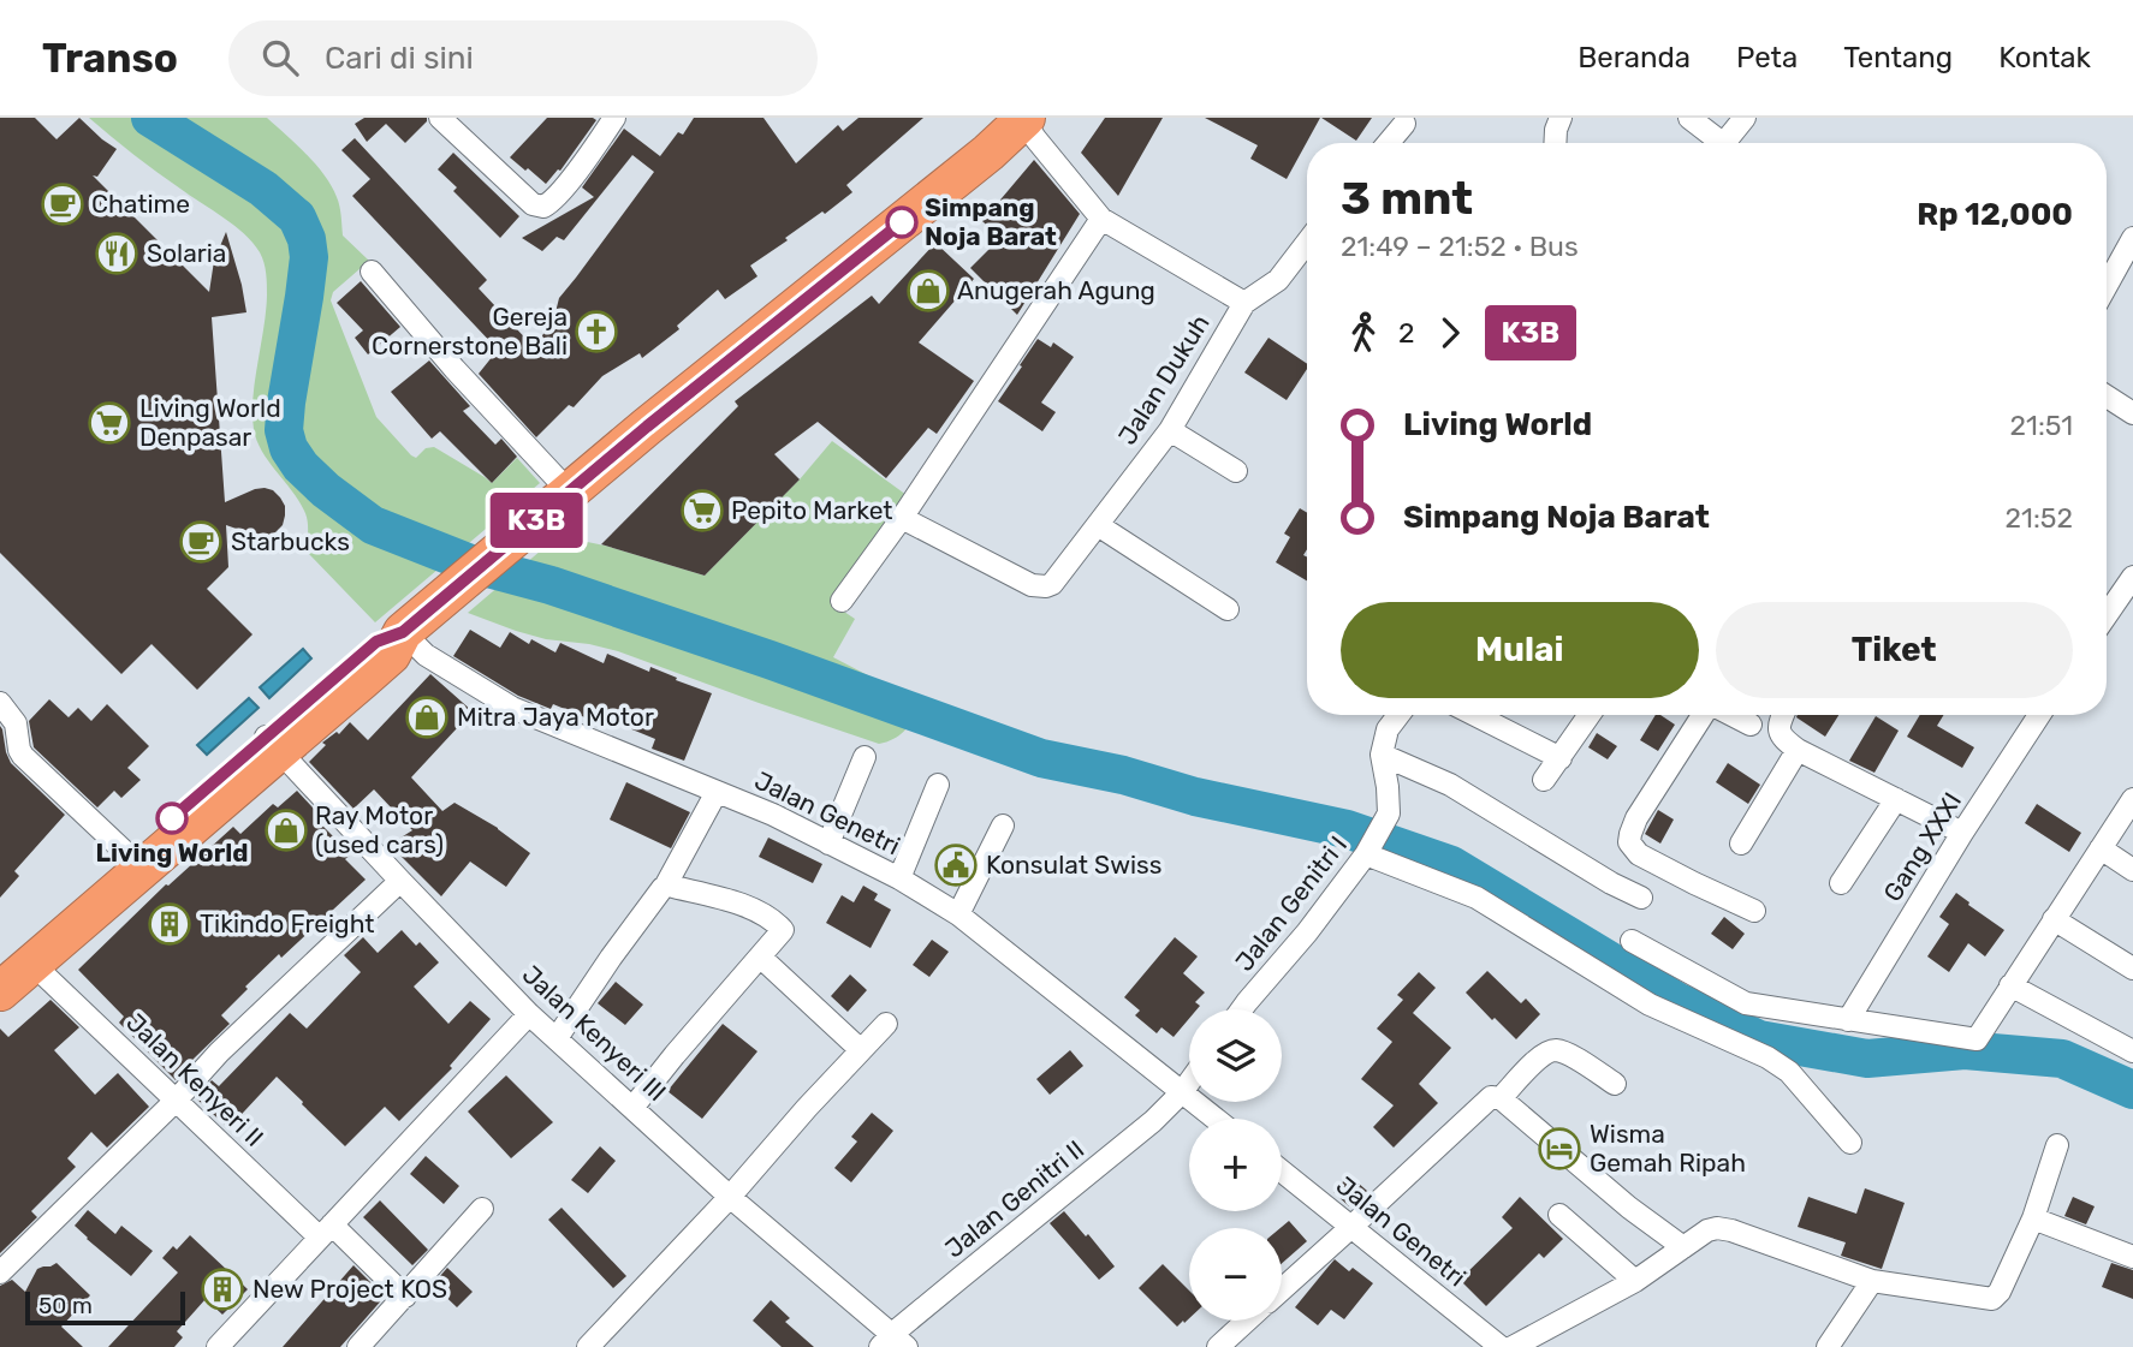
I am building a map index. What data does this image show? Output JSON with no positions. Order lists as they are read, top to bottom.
{
  "streets": {
    "street": [
      "Jalan Dukuh",
      "Jalan Genetri",
      "Gang XXXI",
      "Jalan Genitri I",
      "Jalan Kenyeri III",
      "Jalan Kenyeri II",
      "Jalan Genitri II"
    ]
  },
  "crossings": [
    ["Jalan Genetri", "Jalan Genitri II"],
    ["Jalan Kenyeri III", "Jalan Genitri II"]
  ],
  "places": {
    "cafe": ["Chatime", "Starbucks"],
    "other": ["Simpang Noja Barat", "Living World"],
    "restaurant": ["Solaria"],
    "shop": ["Anugerah Agung", "Mitra Jaya Motor", "Ray Motor (used cars)"],
    "church": ["Gereja Cornerstone Bali"],
    "supermarket": ["Living World Denpasar", "Pepito Market"],
    "public building": ["Konsulat Swiss"],
    "building": ["Tikindo Freight", "New Project KOS"],
    "hotel": ["Wisma Gemah Ripah"]
  },
  "lines": ["bus line K3B"],
  "scale_bar": "50 m",
  "page": {
    "header": "Transo",
    "search": "Cari di sini",
    "nav": [
      "Beranda",
      "Peta",
      "Tentang",
      "Kontak"
    ],
    "on_map": "K3B",
    "heading": ["3 mnt", "21:49 – 21:52 · Bus", "Rp 12,000"],
    "legs": ["2", "K3B"],
    "list": [
      {
        "name": "Living World",
        "value": "21:51"
      },
      {
        "name": "Simpang Noja Barat",
        "value": "21:52"
      }
    ],
    "buttons": ["Mulai", "Tiket"],
    "map_buttons": ["+", "−"],
    "scale": "50 m"
  }
}
